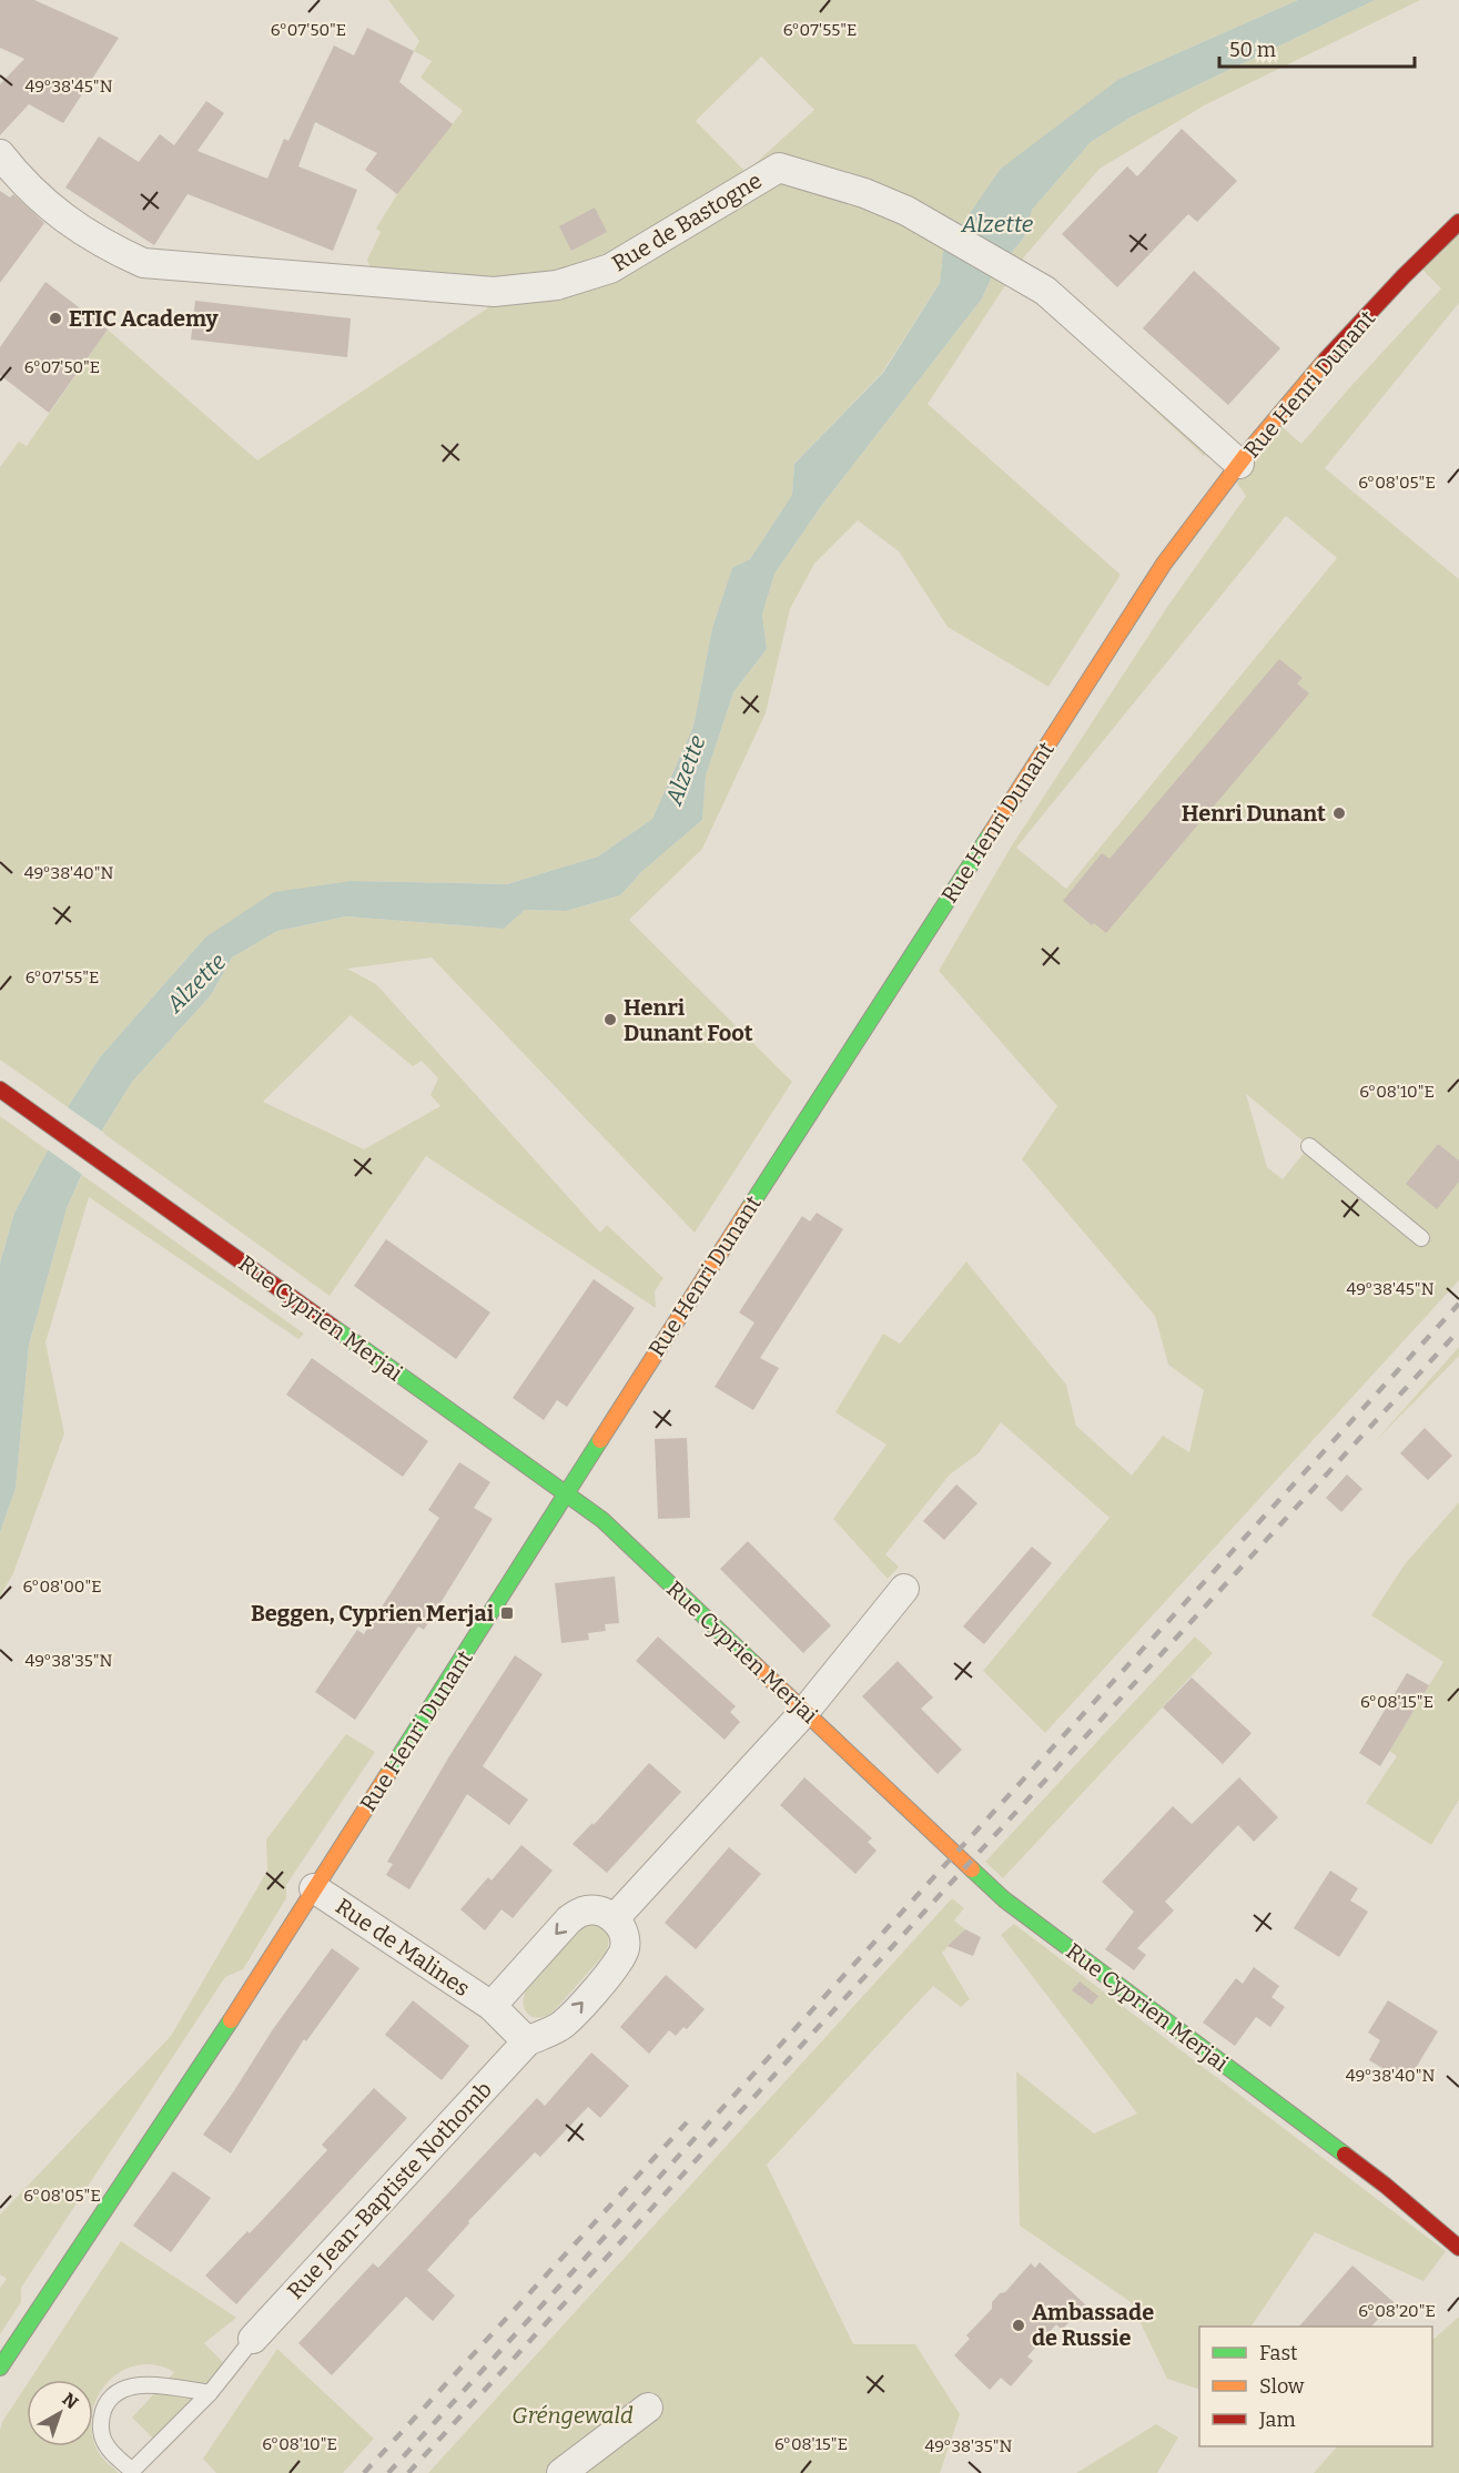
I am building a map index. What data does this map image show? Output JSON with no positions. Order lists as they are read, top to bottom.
{
  "streets": {
    "main road": ["Rue Henri Dunant", "Rue Cyprien Merjai"],
    "street": ["Rue de Bastogne", "Rue de Malines", "Rue Jean-Baptiste Nothomb"]
  },
  "crossings": [
    ["Rue de Bastogne", "Rue Henri Dunant"],
    ["Rue Henri Dunant", "Rue Cyprien Merjai"],
    ["Rue Henri Dunant", "Rue de Malines"]
  ],
  "water": ["Alzette"],
  "parks": ["Gréngewald"],
  "places": {
    "other": [
      "ETIC Academy",
      "Henri Dunant",
      "Henri Dunant Foot",
      "Ambassade de Russie"
    ],
    "transit": ["Beggen, Cyprien Merjai"]
  },
  "legend": ["Fast", "Slow", "Jam"],
  "scale_bar": "50 m",
  "north": "top right",
  "coordinates": [
    "6°07'50\"E",
    "6°07'55\"E",
    "49°38'45\"N",
    "6°08'05\"E",
    "49°38'40\"N",
    "6°08'10\"E",
    "6°08'00\"E",
    "49°38'35\"N",
    "6°08'15\"E",
    "6°08'20\"E"
  ]
}
